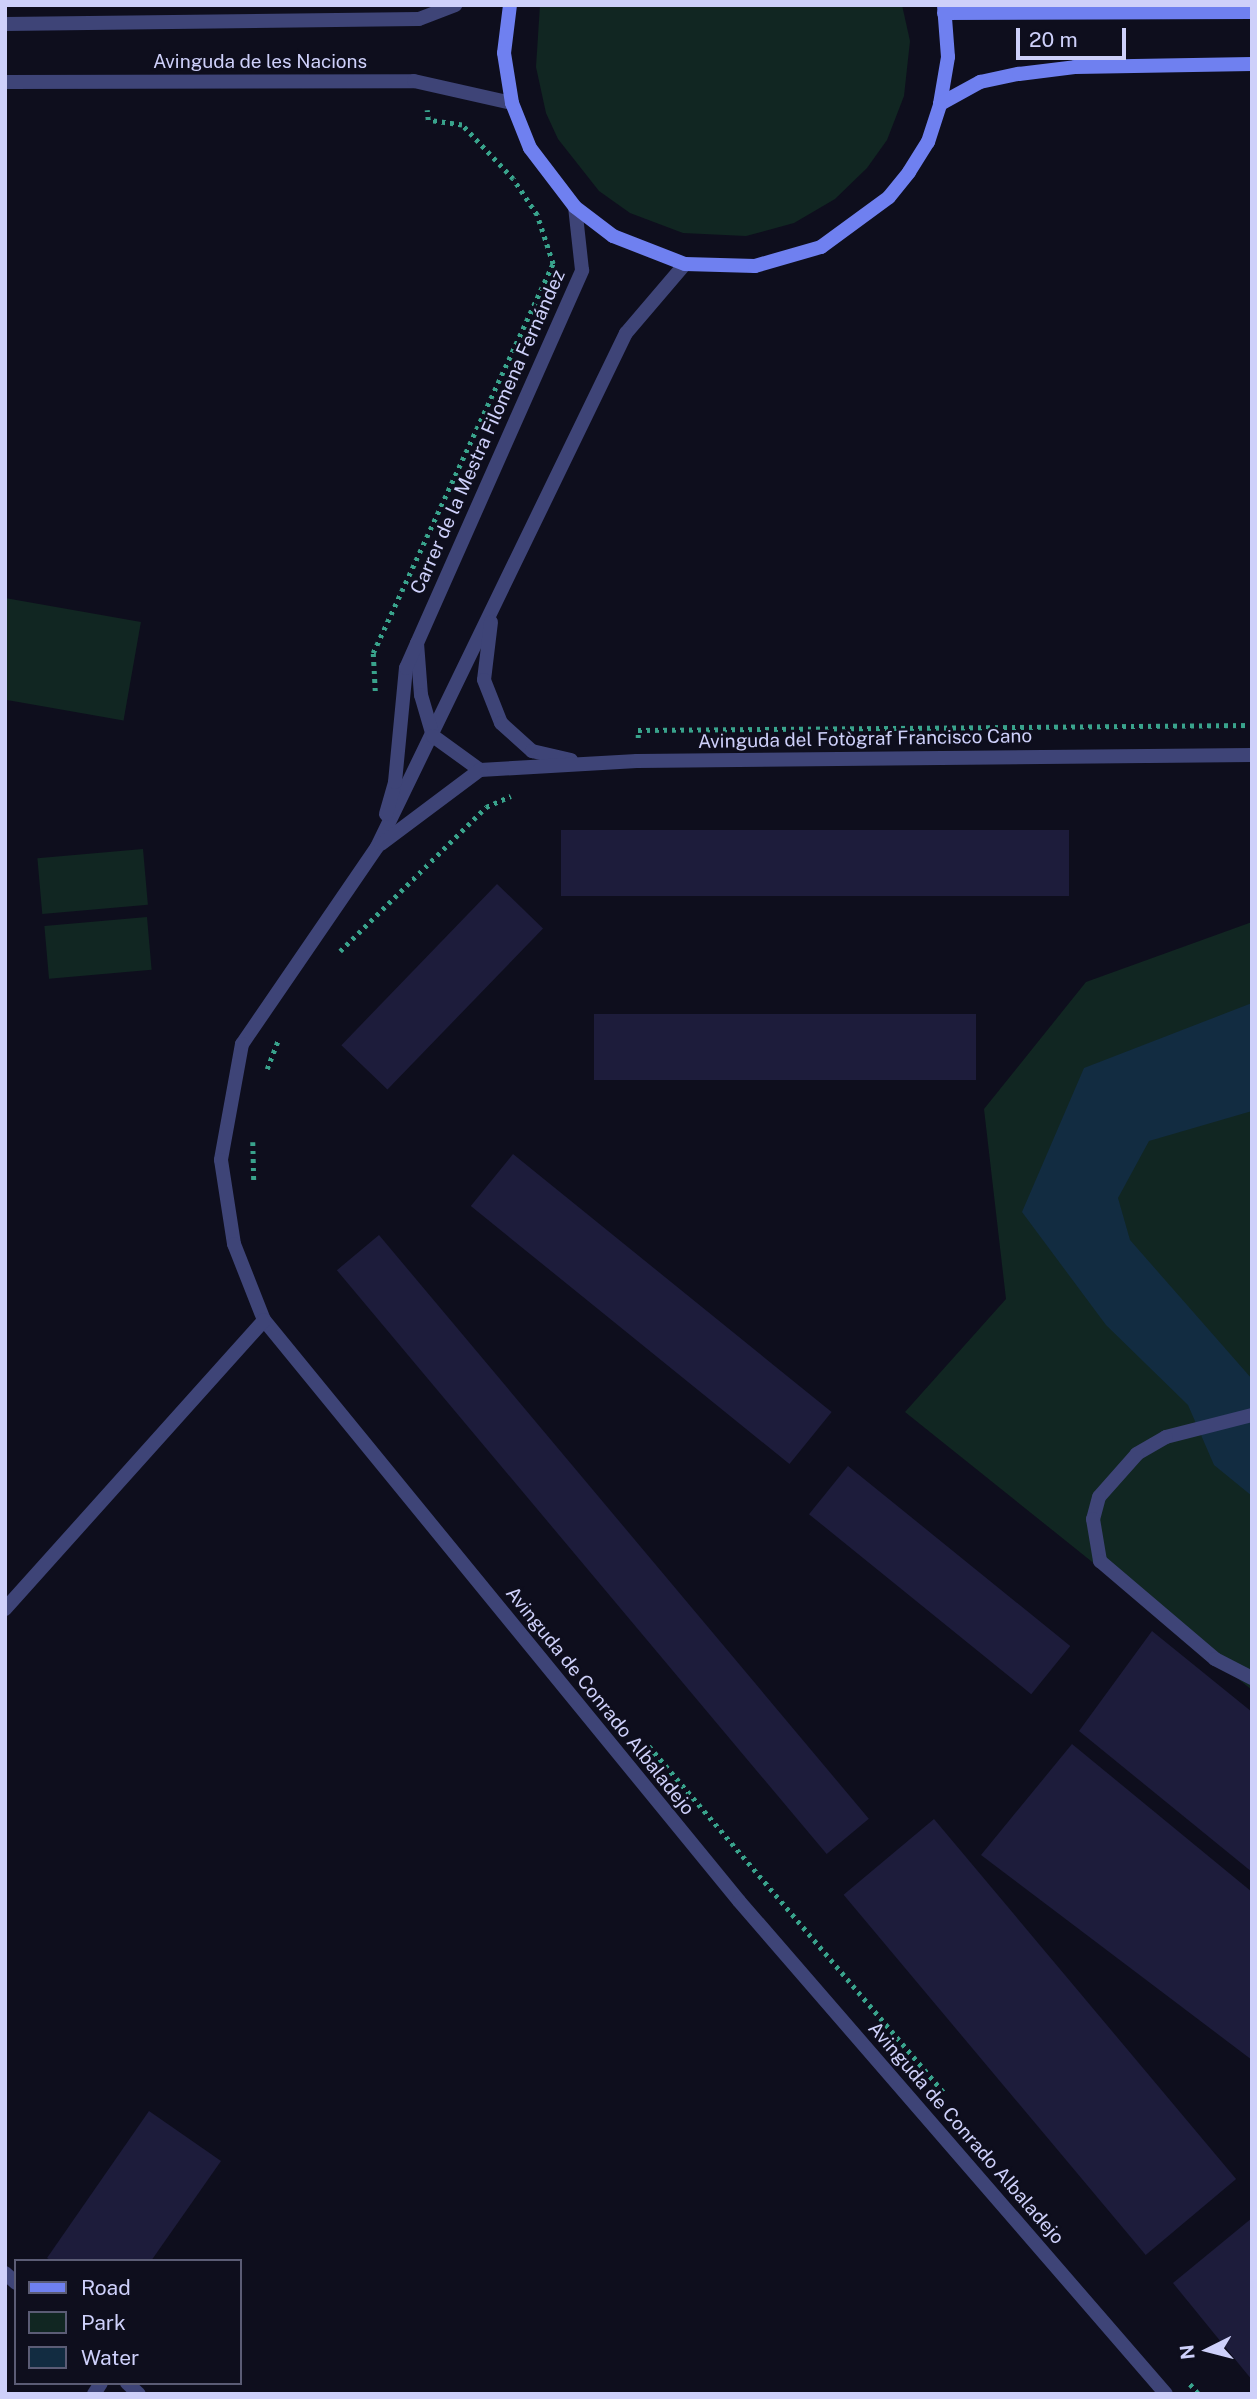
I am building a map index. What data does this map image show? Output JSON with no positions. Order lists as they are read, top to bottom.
{
  "streets": {
    "street": [
      "Avinguda de les Nacions",
      "Carrer de la Mestra Filomena Fernández",
      "Avinguda del Fotògraf Francisco Cano",
      "Avinguda de Conrado Albaladejo"
    ]
  },
  "legend": ["Road", "Park", "Water"],
  "scale_bar": "20 m",
  "north": "left"
}
